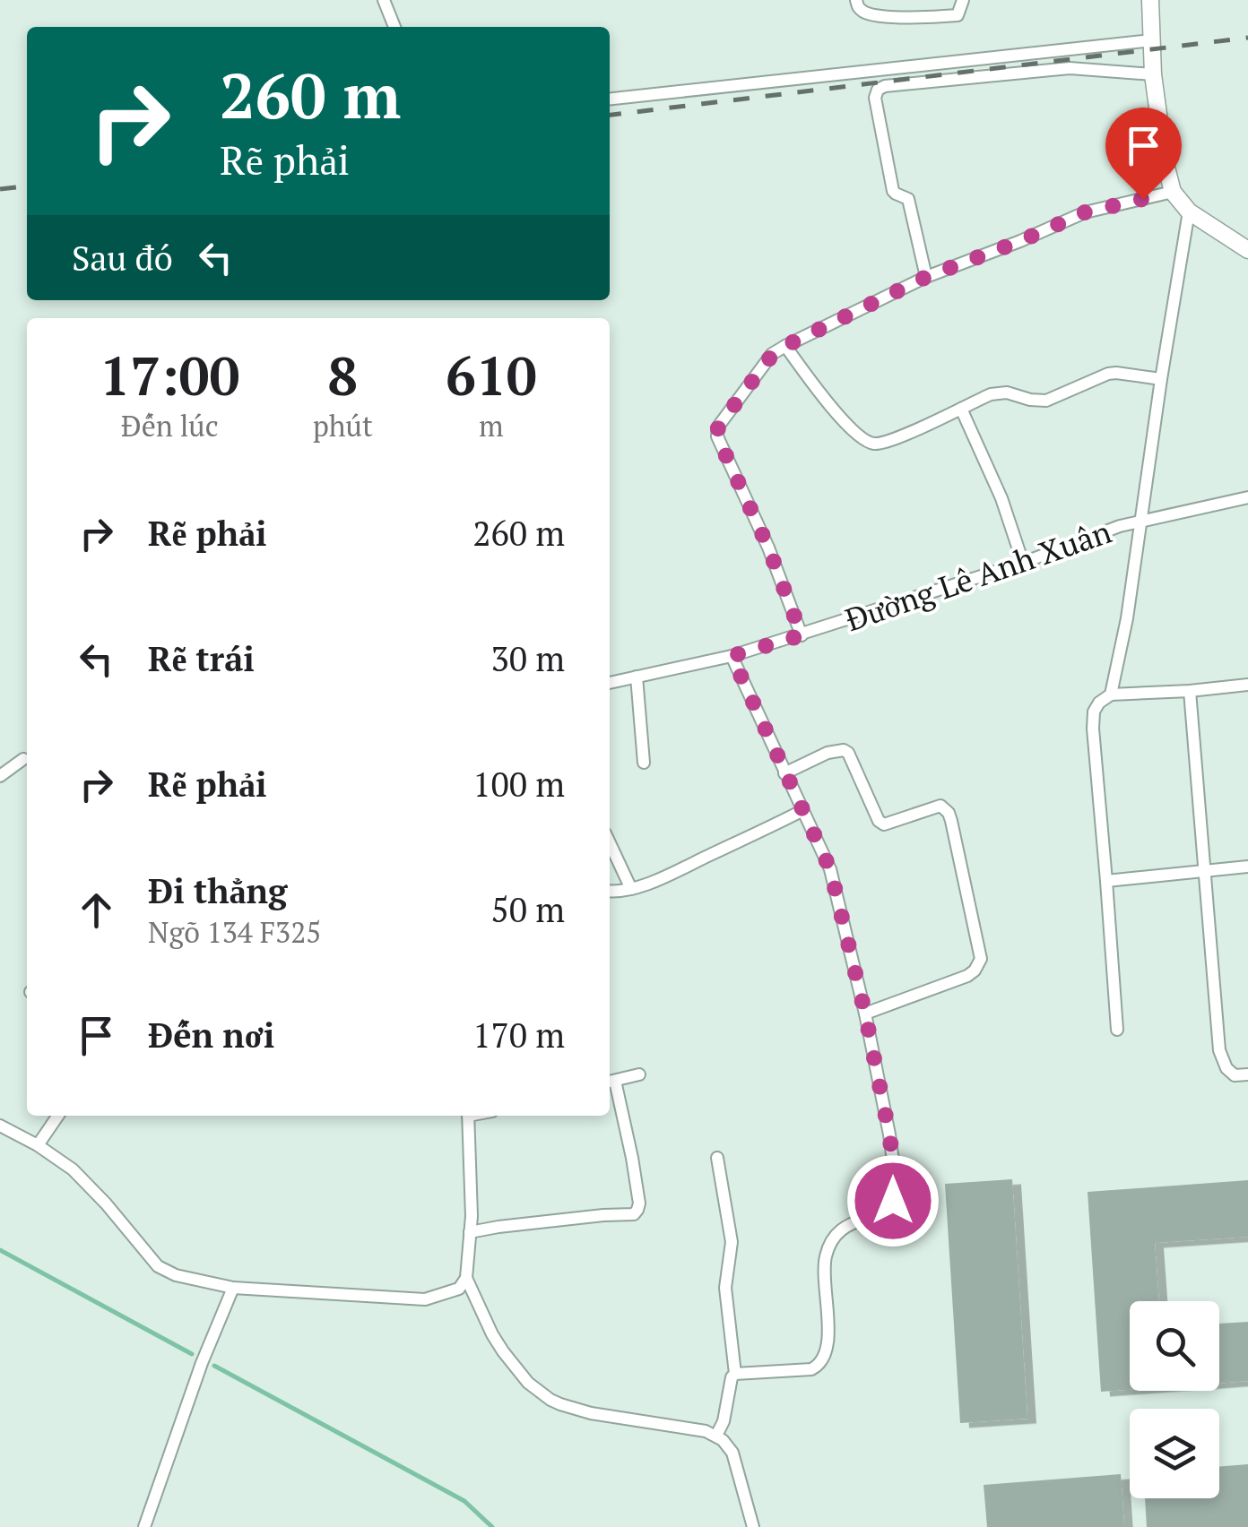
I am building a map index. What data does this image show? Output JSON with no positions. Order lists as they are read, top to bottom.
{
  "streets": {
    "street": ["Đường Lê Anh Xuân"]
  },
  "page": {
    "turn": ["260 m", "Rẽ phải"],
    "then": "Sau đó",
    "eta": [
      "17:00",
      "Đến lúc",
      "8",
      "phút",
      "610",
      "m"
    ],
    "list": [
      {
        "name": "Rẽ phải",
        "value": "260 m"
      },
      {
        "name": "Rẽ trái",
        "value": "30 m"
      },
      {
        "name": "Rẽ phải",
        "value": "100 m"
      },
      {
        "name": "Đi thẳng",
        "note": "Ngõ 134 F325",
        "value": "50 m"
      },
      {
        "name": "Đến nơi",
        "value": "170 m"
      }
    ]
  }
}
